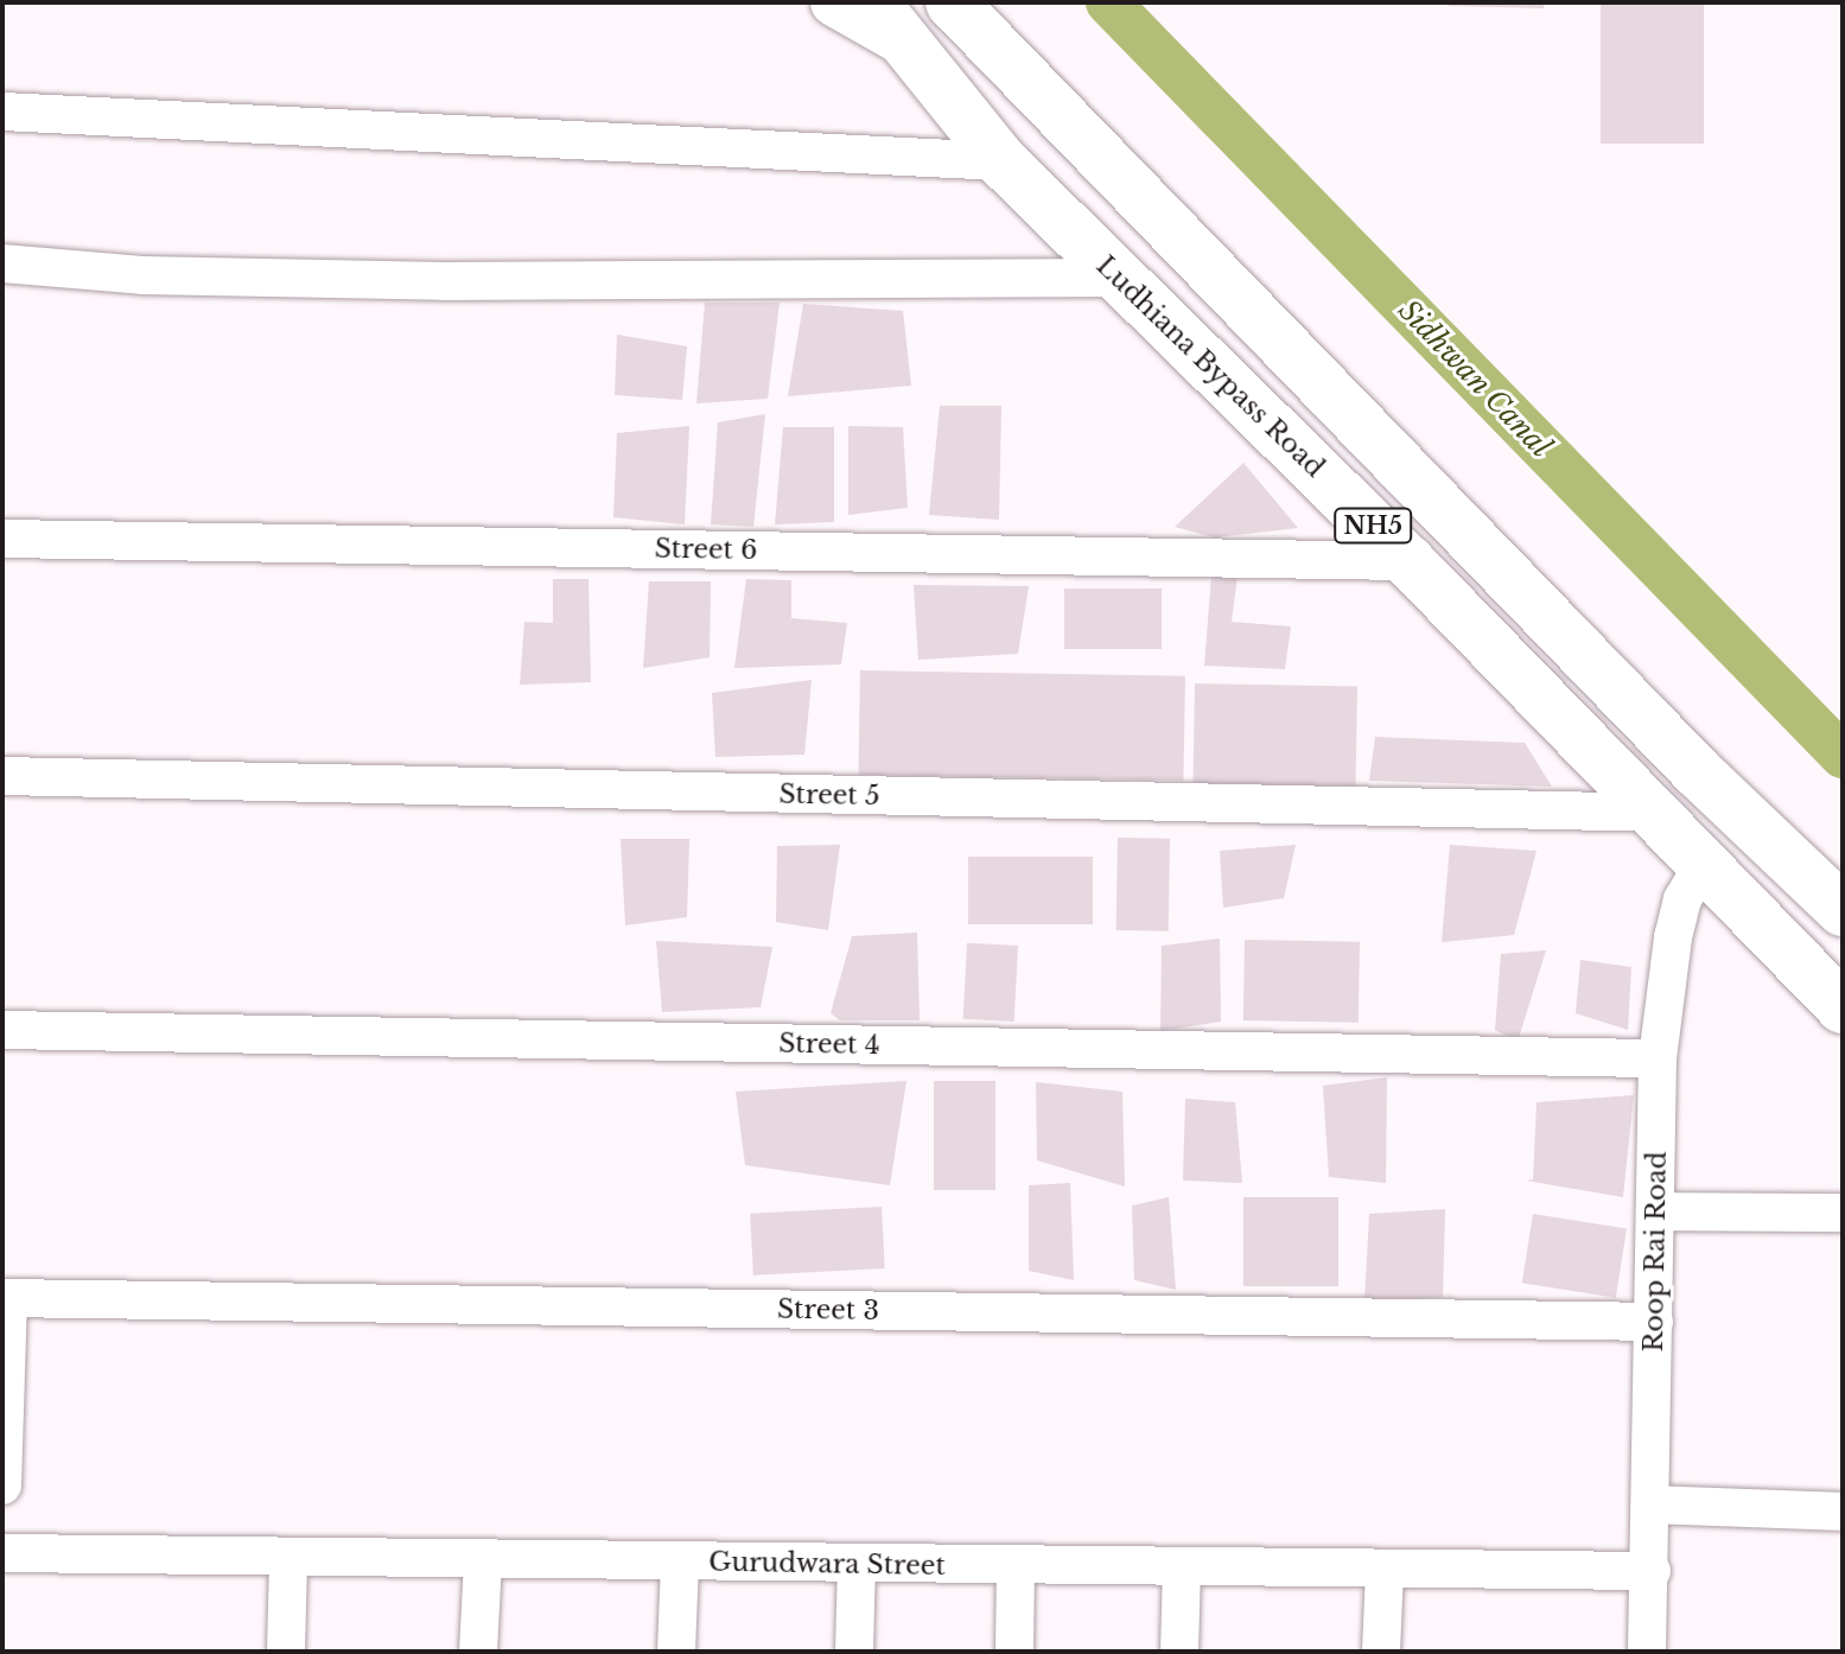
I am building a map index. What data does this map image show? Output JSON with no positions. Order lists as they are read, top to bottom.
{
  "streets": {
    "highway": ["Ludhiana Bypass Road", "NH5"],
    "street": [
      "Street 6",
      "Street 5",
      "Street 4",
      "Roop Rai Road",
      "Street 3",
      "Gurudwara Street"
    ]
  },
  "crossings": [
    ["Ludhiana Bypass Road", "NH5"],
    ["Ludhiana Bypass Road", "Street 6"],
    ["Ludhiana Bypass Road", "Street 5"],
    ["Ludhiana Bypass Road", "Roop Rai Road"],
    ["Street 4", "Roop Rai Road"],
    ["Roop Rai Road", "Street 3"],
    ["Roop Rai Road", "Gurudwara Street"]
  ],
  "water": ["Sidhwan Canal"]
}
